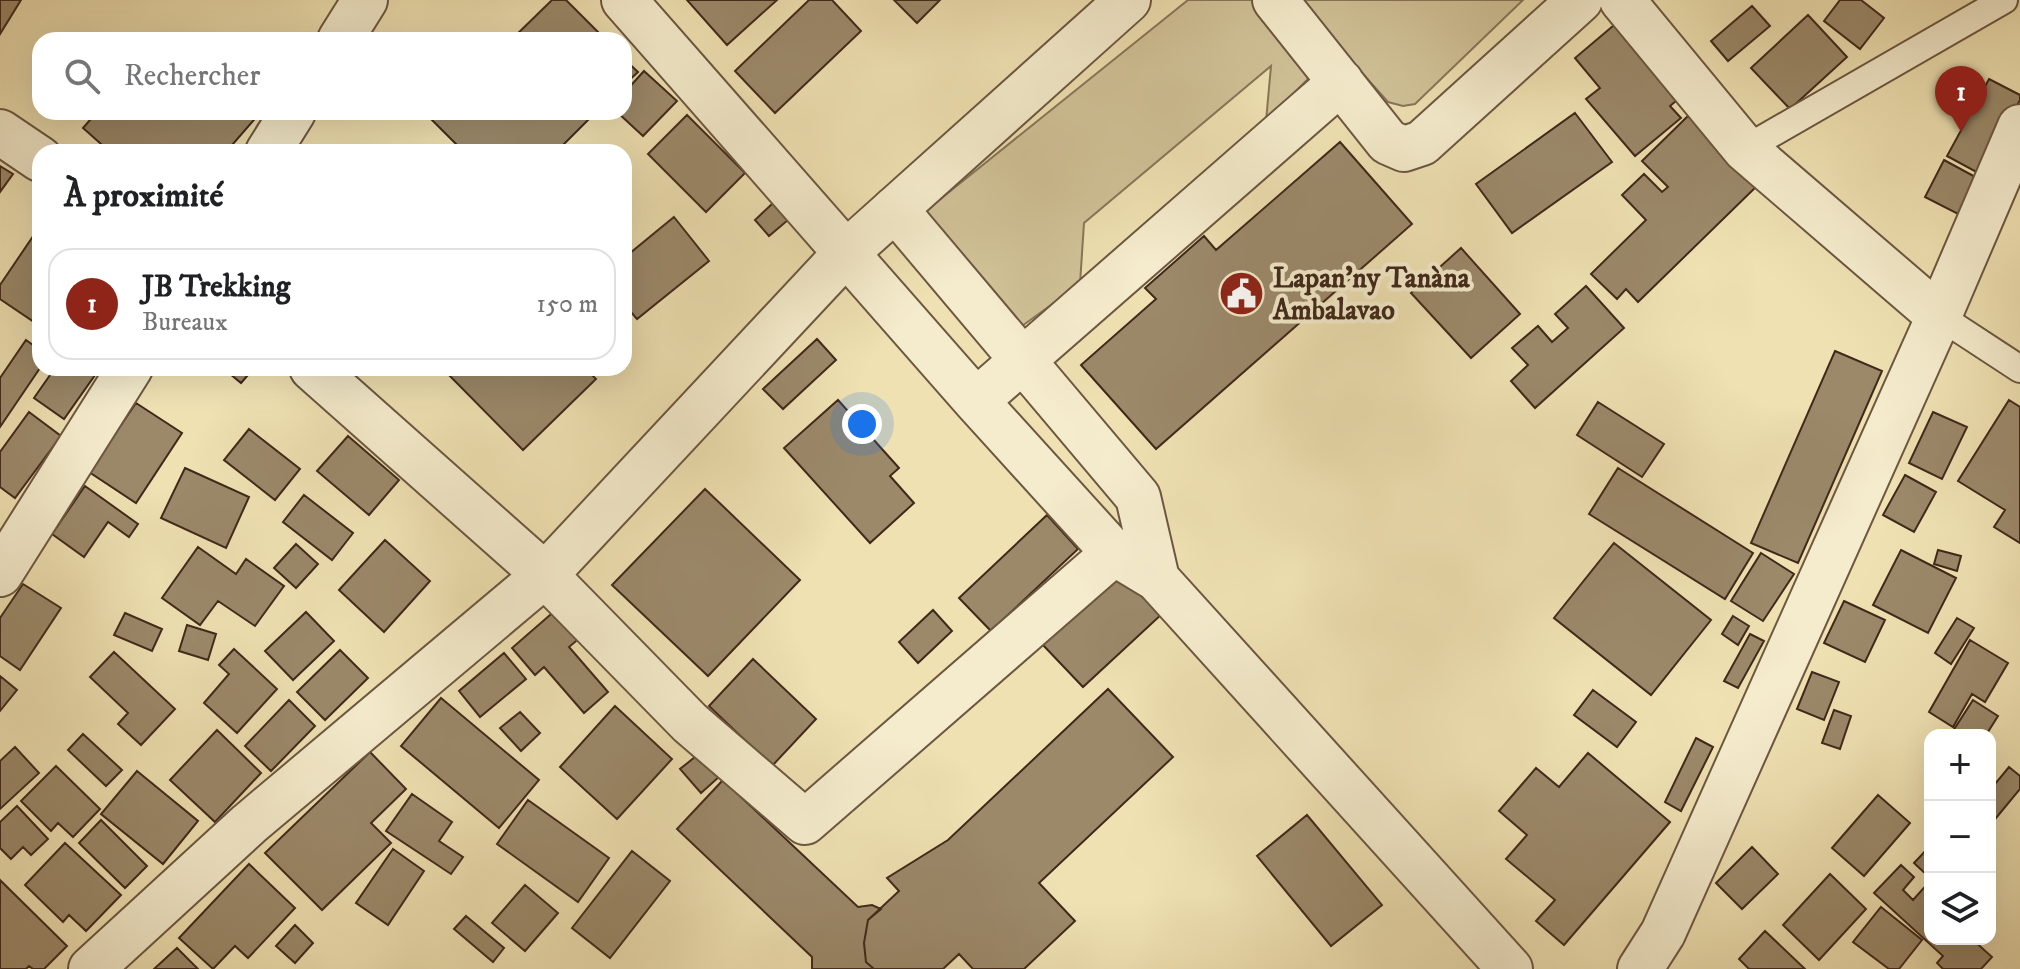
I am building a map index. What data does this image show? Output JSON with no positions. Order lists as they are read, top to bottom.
{
  "places": {
    "public building": ["Lapan'ny Tanàna Ambalavao"]
  },
  "page": {
    "search": "Rechercher",
    "pins": "1",
    "heading": "À proximité",
    "list": [
      {
        "mark": "1",
        "name": "JB Trekking",
        "note": "Bureaux",
        "value": "150 m"
      }
    ],
    "map_buttons": ["+", "−"]
  }
}
